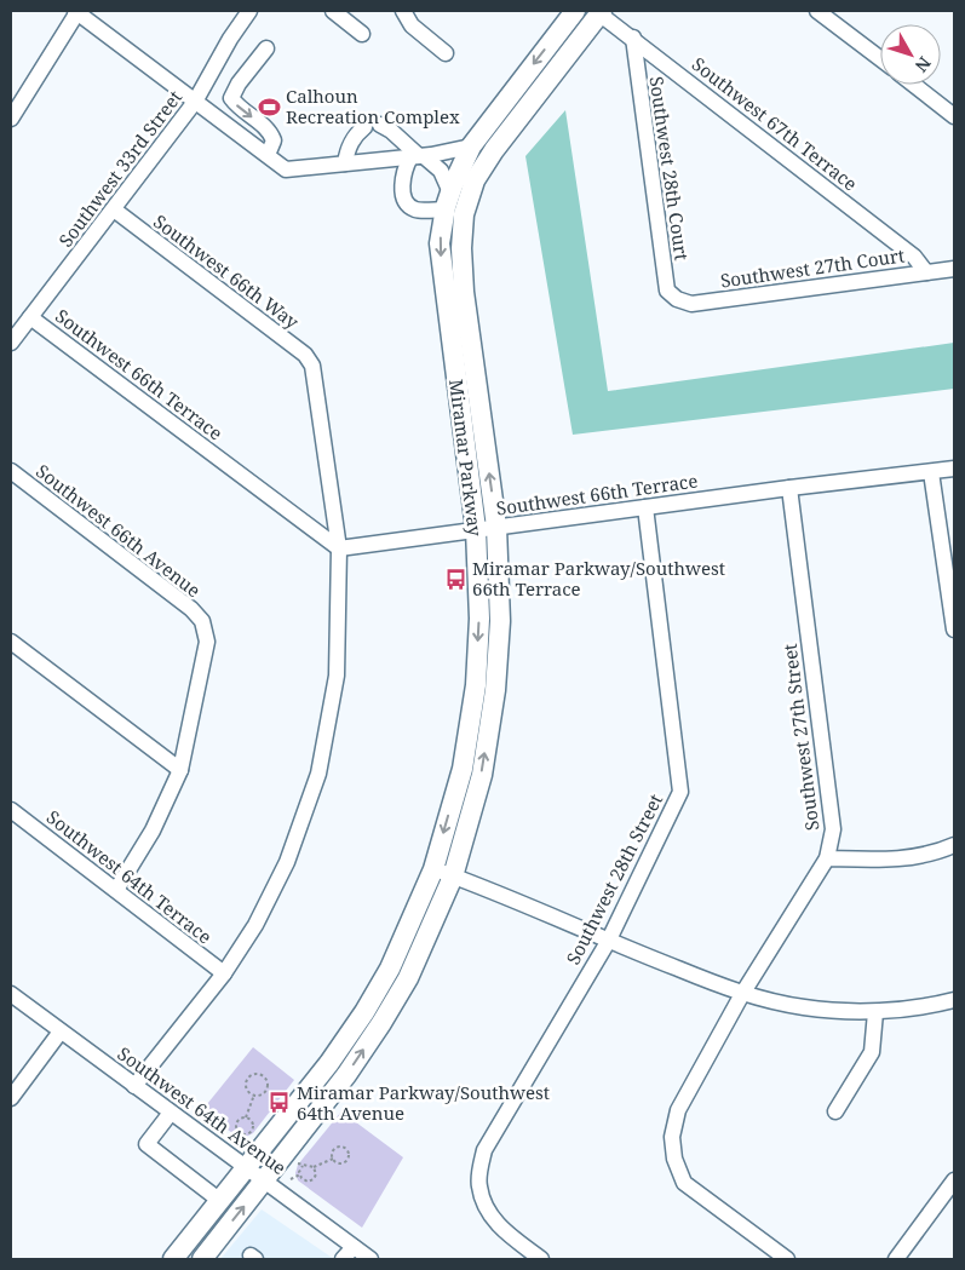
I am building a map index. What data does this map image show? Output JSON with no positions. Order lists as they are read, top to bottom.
{
  "streets": {
    "main road": ["Miramar Parkway"],
    "street": [
      "Southwest 67th Terrace",
      "Southwest 33rd Street",
      "Southwest 28th Court",
      "Southwest 27th Court",
      "Southwest 66th Way",
      "Southwest 66th Terrace",
      "Southwest 66th Avenue",
      "Southwest 27th Street",
      "Southwest 64th Terrace",
      "Southwest 28th Street",
      "Southwest 64th Avenue"
    ]
  },
  "crossings": [
    ["Southwest 67th Terrace", "Southwest 28th Court"],
    ["Southwest 67th Terrace", "Southwest 27th Court"],
    ["Southwest 67th Terrace", "Miramar Parkway"],
    ["Southwest 33rd Street", "Southwest 66th Way"],
    ["Southwest 33rd Street", "Southwest 66th Terrace"],
    ["Southwest 28th Court", "Southwest 27th Court"],
    ["Southwest 66th Way", "Southwest 66th Terrace"],
    ["Southwest 66th Terrace", "Miramar Parkway"],
    ["Southwest 66th Terrace", "Southwest 27th Street"],
    ["Southwest 66th Terrace", "Southwest 28th Street"],
    ["Miramar Parkway", "Southwest 64th Avenue"]
  ],
  "places": {
    "sports": ["Calhoun Recreation Complex"],
    "bus stop": ["Miramar Parkway/Southwest 66th Terrace", "Miramar Parkway/Southwest 64th Avenue"]
  },
  "north": "bottom right"
}
